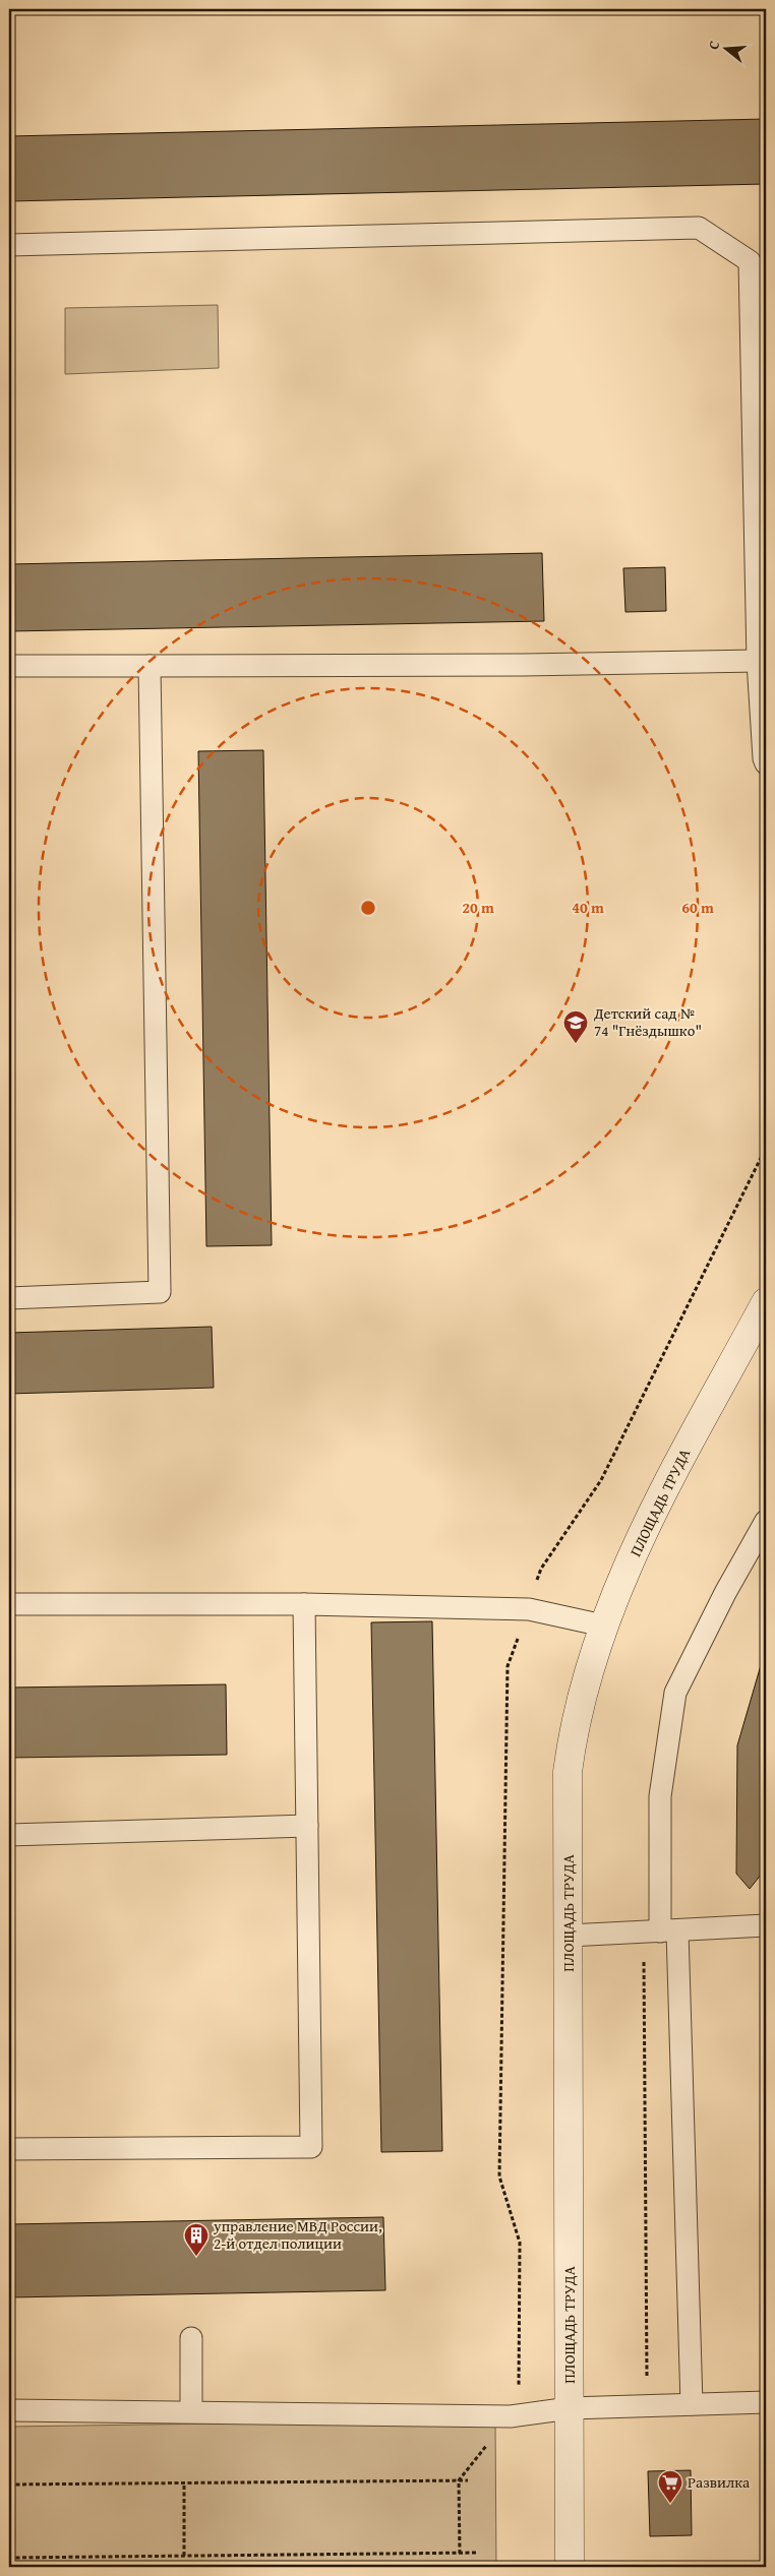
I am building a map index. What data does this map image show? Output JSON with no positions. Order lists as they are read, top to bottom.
{
  "streets": {
    "street": ["ПЛОЩАДЬ ТРУДА"]
  },
  "places": {
    "school or university": ["Детский сад № 74 \"Гнёздышко\""],
    "building": ["управление МВД России, 2-й отдел полиции"],
    "supermarket": ["Развилка"]
  },
  "north": "left",
  "rings": ["20 m", "40 m", "60 m"]
}
